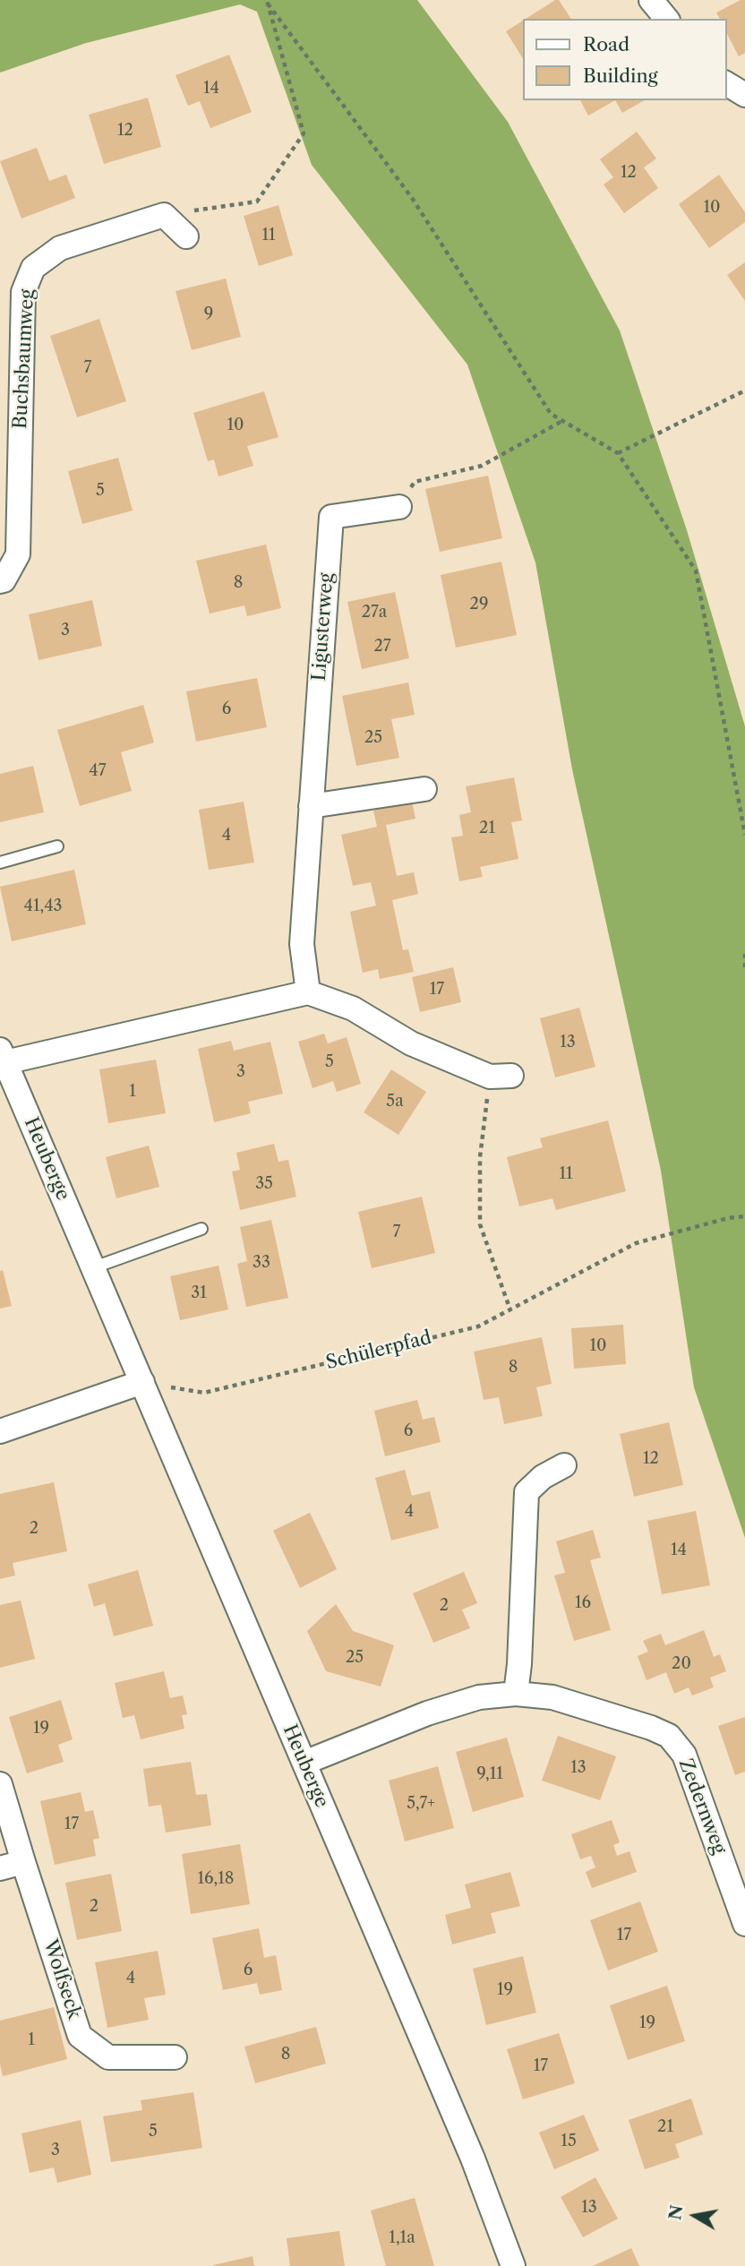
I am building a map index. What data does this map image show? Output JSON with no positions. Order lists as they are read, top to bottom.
{
  "streets": {
    "street": [
      "Buchsbaumweg",
      "Ligusterweg",
      "Heuberge",
      "Zedernweg",
      "Wolfseck"
    ],
    "path": ["Schülerpfad"]
  },
  "crossings": [
    ["Heuberge", "Schülerpfad"],
    ["Heuberge", "Zedernweg"]
  ],
  "house_numbers": [
    "14",
    "12",
    "12",
    "10",
    "11",
    "9",
    "7",
    "10",
    "5",
    "8",
    "29",
    "27a",
    "3",
    "27",
    "6",
    "25",
    "47",
    "21",
    "4",
    "41,43",
    "17",
    "13",
    "5",
    "3",
    "1",
    "5a",
    "11",
    "35",
    "7",
    "33",
    "31",
    "10",
    "8",
    "6",
    "12",
    "4",
    "2",
    "14",
    "16",
    "2",
    "25",
    "20",
    "19",
    "13",
    "9,11",
    "5,7+",
    "17",
    "16,18",
    "2",
    "17",
    "6",
    "4",
    "19",
    "19",
    "1",
    "8",
    "17",
    "21",
    "5",
    "15",
    "3",
    "13",
    "1,1a"
  ],
  "legend": ["Road", "Building"],
  "north": "left"
}
